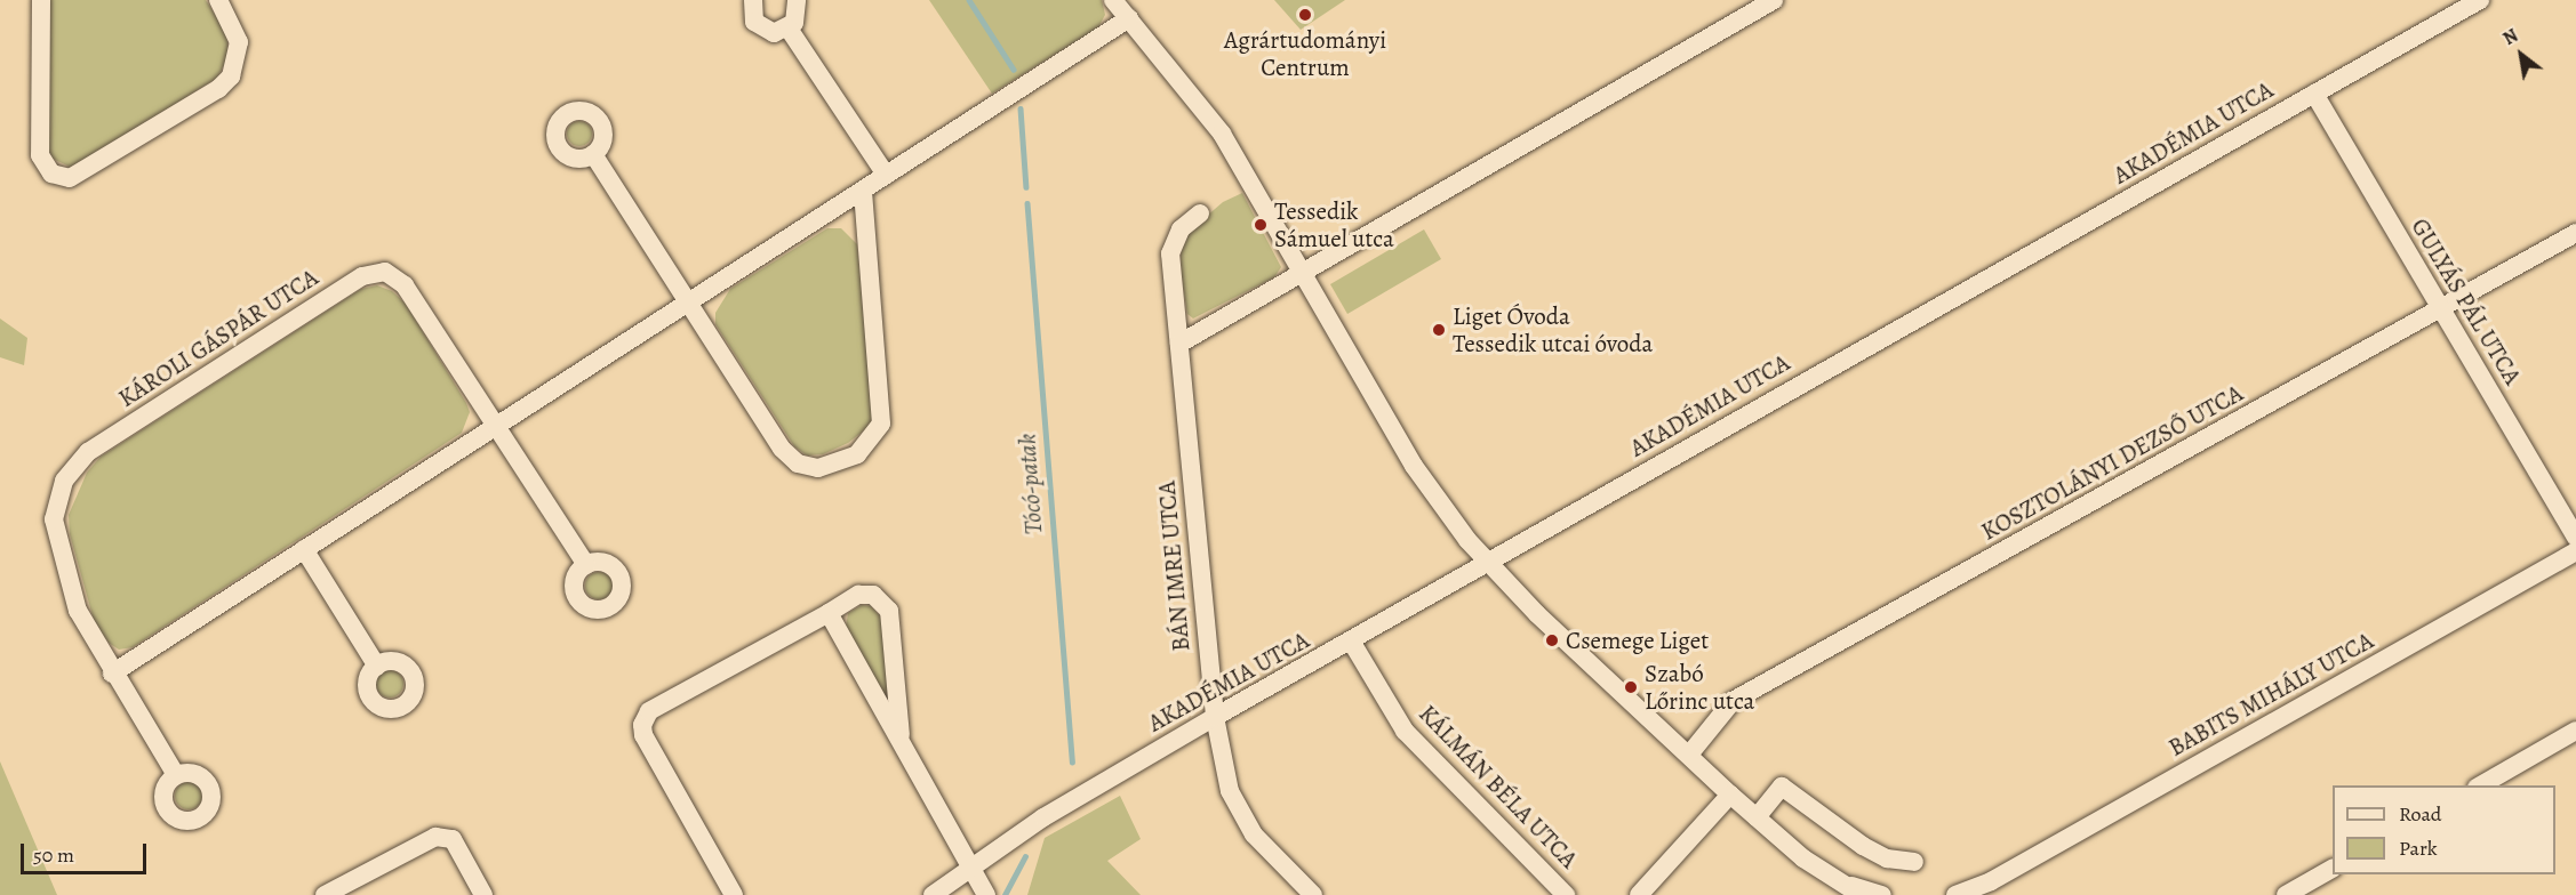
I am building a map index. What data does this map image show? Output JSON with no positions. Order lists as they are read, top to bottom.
{
  "streets": {
    "street": [
      "AKADÉMIA UTCA",
      "GULYÁS PÁL UTCA",
      "KÁROLI GÁSPÁR UTCA",
      "KOSZTOLÁNYI DEZSŐ UTCA",
      "BÁN IMRE UTCA",
      "BABITS MIHÁLY UTCA",
      "KÁLMÁN BÉLA UTCA"
    ]
  },
  "crossings": [
    ["AKADÉMIA UTCA", "GULYÁS PÁL UTCA"],
    ["AKADÉMIA UTCA", "BÁN IMRE UTCA"],
    ["AKADÉMIA UTCA", "KÁLMÁN BÉLA UTCA"],
    ["GULYÁS PÁL UTCA", "KOSZTOLÁNYI DEZSŐ UTCA"]
  ],
  "water": ["Tócó-patak"],
  "places": [
    "Agrártudományi Centrum",
    "Tessedik Sámuel utca",
    "Liget Óvoda Tessedik utcai óvoda",
    "Csemege Liget",
    "Szabó Lőrinc utca"
  ],
  "legend": ["Road", "Park"],
  "scale_bar": "50 m",
  "north": "top left"
}
